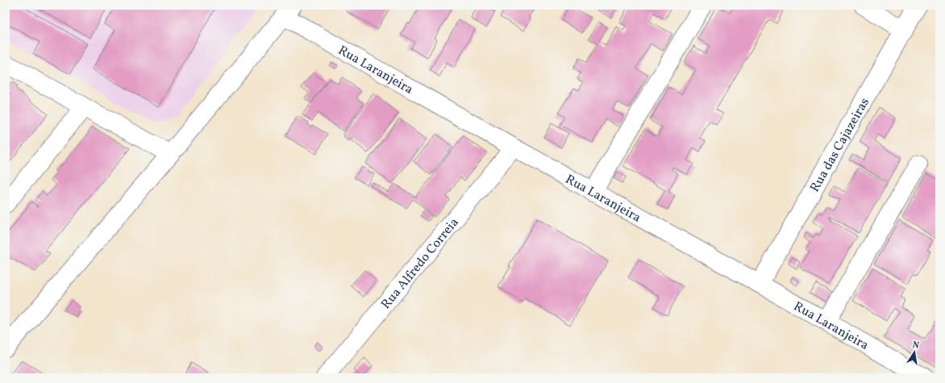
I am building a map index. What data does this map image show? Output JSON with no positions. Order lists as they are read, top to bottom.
{
  "streets": {
    "street": ["Rua Laranjeira", "Rua das Cajazeiras", "Rua Alfredo Correia"]
  },
  "crossings": [
    ["Rua Laranjeira", "Rua das Cajazeiras"],
    ["Rua Laranjeira", "Rua Alfredo Correia"]
  ],
  "north": "top"
}
